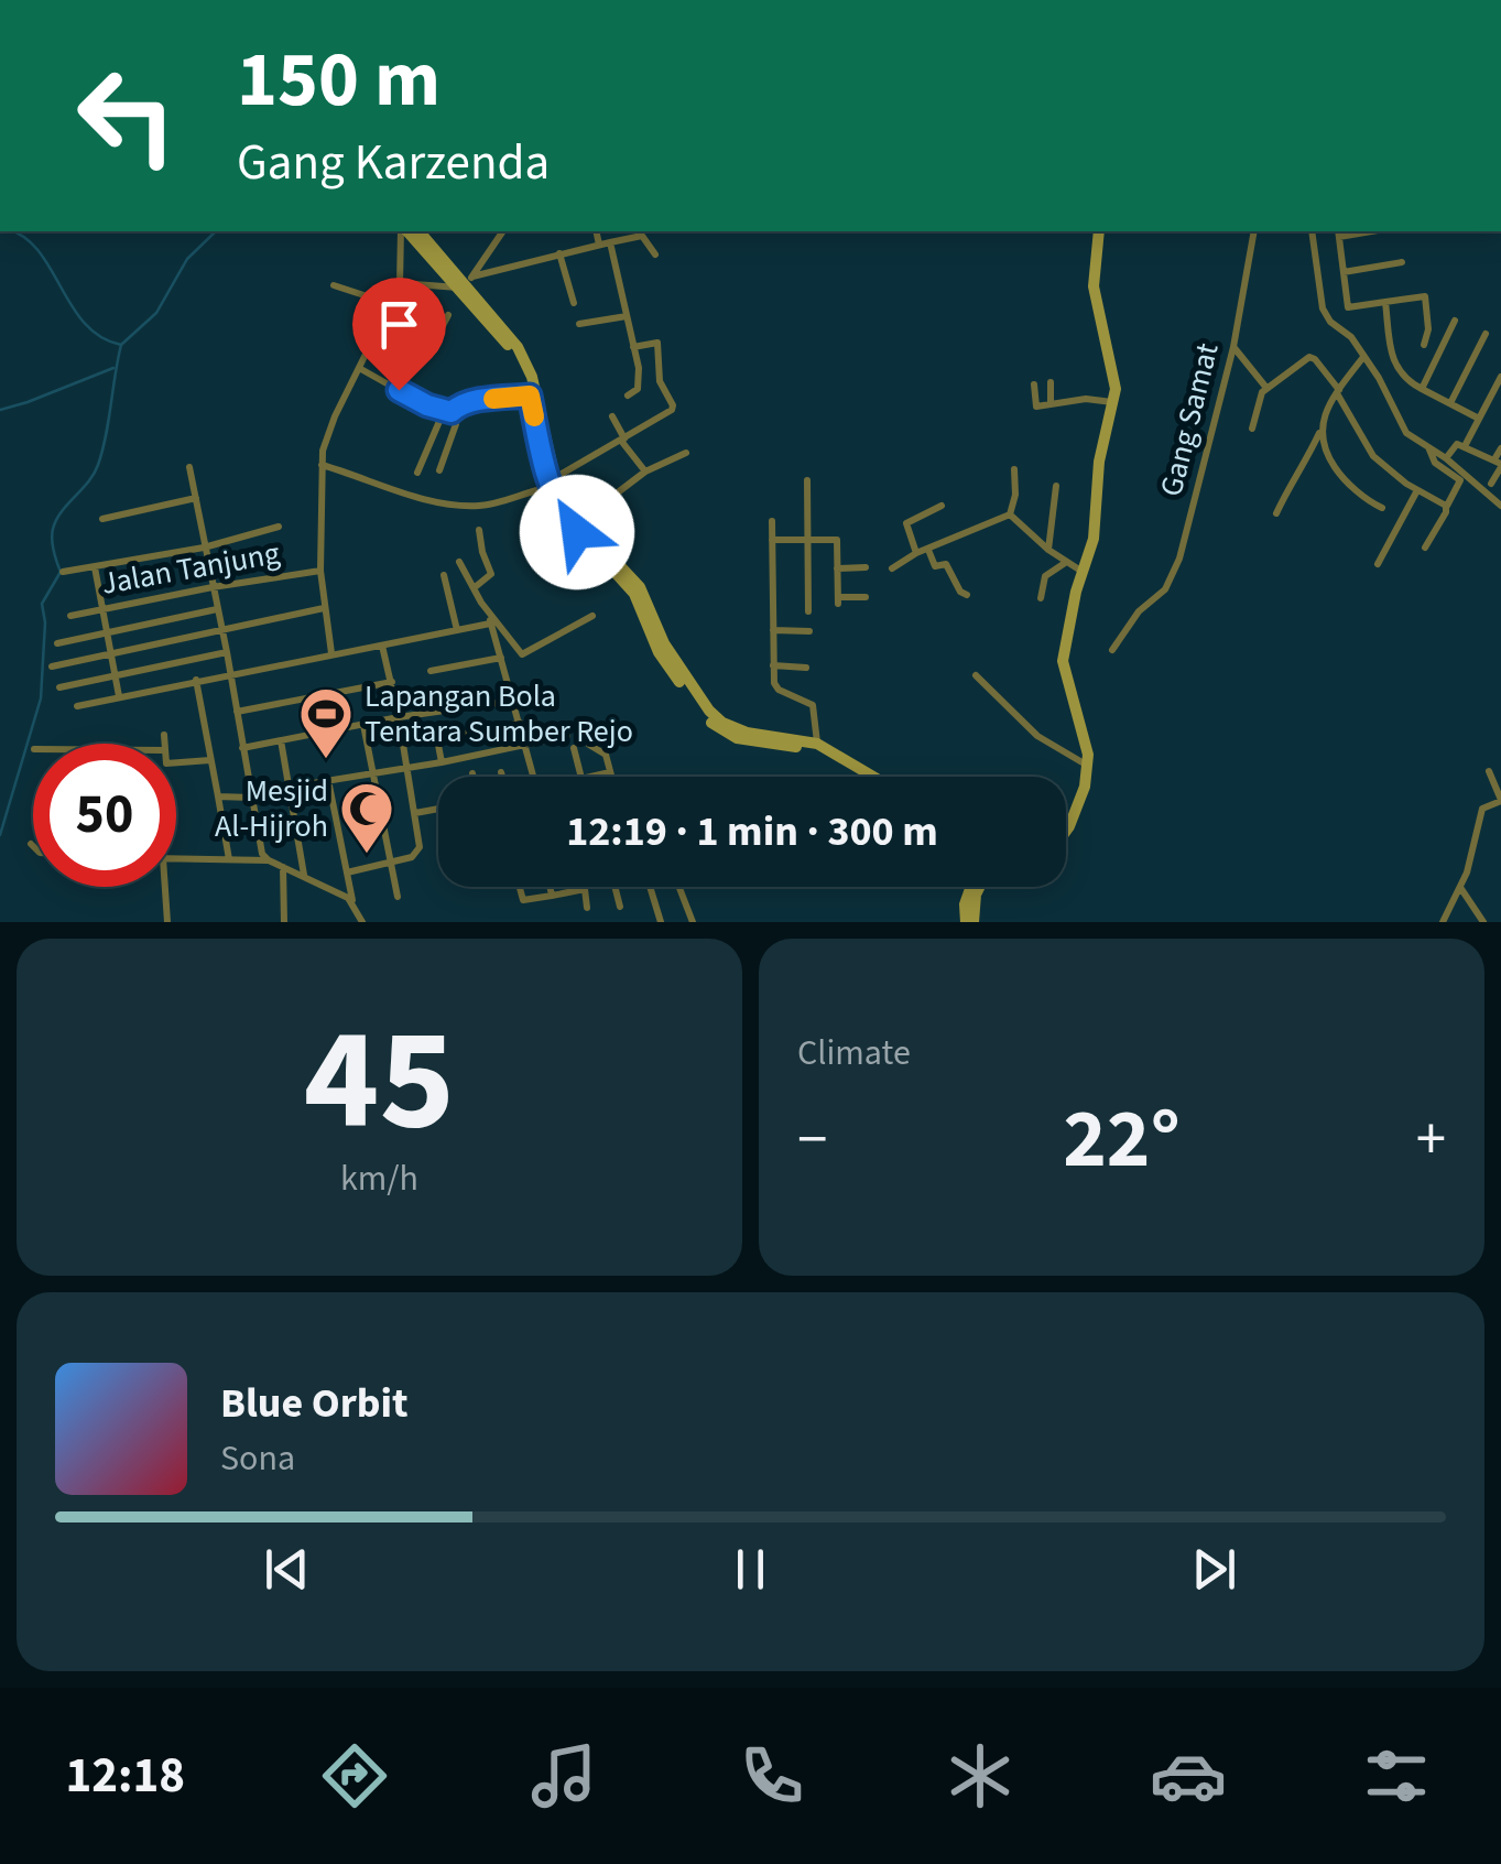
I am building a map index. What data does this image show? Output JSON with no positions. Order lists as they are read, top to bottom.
{
  "streets": {
    "street": ["Gang Samat", "Jalan Tanjung"]
  },
  "places": {
    "sports": ["Lapangan Bola Tentara Sumber Rejo"],
    "mosque": ["Mesjid Al-Hijroh"]
  },
  "page": {
    "turn": ["150 m", "Gang Karzenda"],
    "limit": "50",
    "trip": "12:19 · 1 min · 300 m",
    "tile": [
      ["45", "km/h"],
      "Climate"
    ],
    "heat": ["−", "22°", "+"],
    "song": ["Blue Orbit", "Sona"],
    "tabs": "12:18"
  }
}
